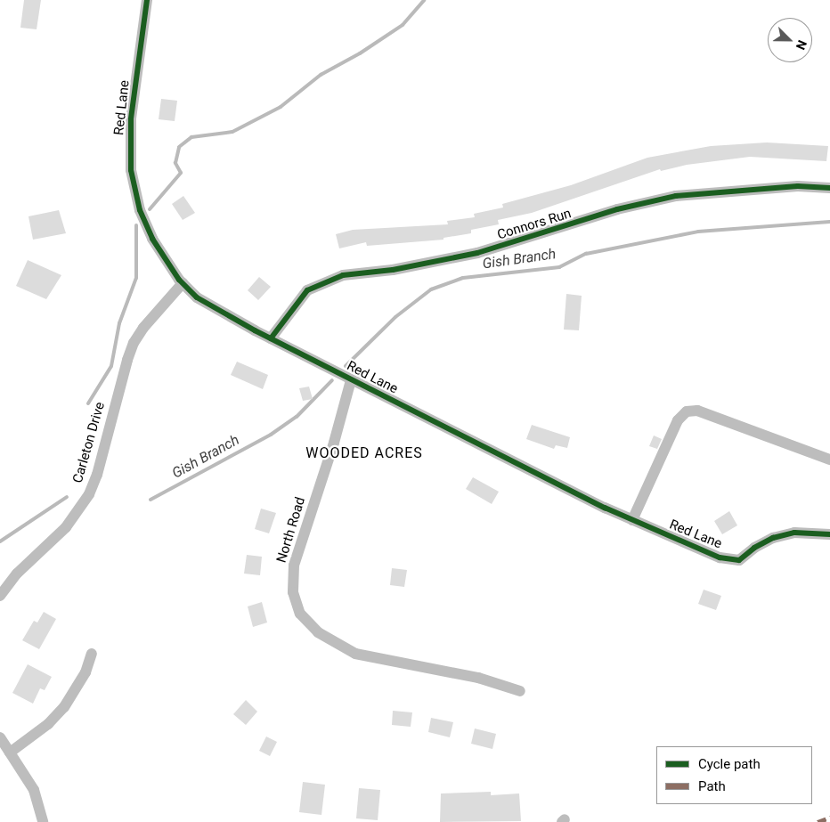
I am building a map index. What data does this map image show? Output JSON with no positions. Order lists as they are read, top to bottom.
{
  "streets": {
    "street": [
      "Red Lane",
      "Connors Run",
      "Carleton Drive",
      "North Road"
    ]
  },
  "crossings": [
    ["Red Lane", "Connors Run"],
    ["Red Lane", "Carleton Drive"],
    ["Red Lane", "North Road"]
  ],
  "districts": ["WOODED ACRES"],
  "water": ["Gish Branch"],
  "legend": ["Cycle path", "Path"],
  "north": "bottom right"
}
